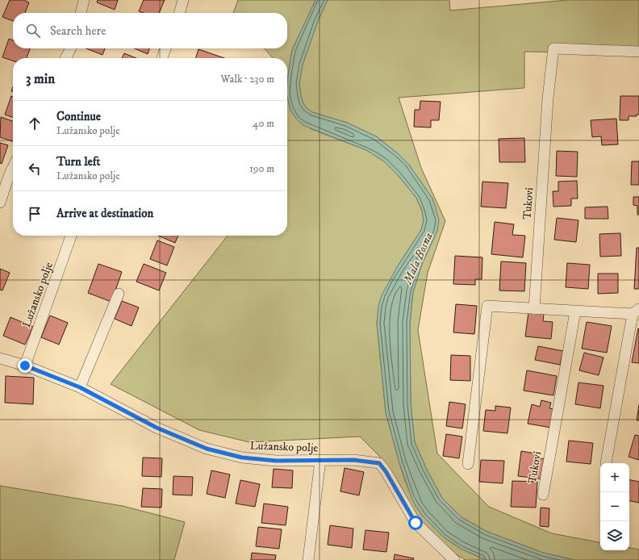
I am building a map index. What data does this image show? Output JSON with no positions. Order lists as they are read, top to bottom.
{
  "streets": {
    "street": ["Tukovi", "Lužansko polje"]
  },
  "water": ["Mala Bosna"],
  "page": {
    "search": "Search here",
    "heading": ["3 min", "Walk · 230 m"],
    "list": [
      ["Continue", "Lužansko polje", "40 m"],
      ["Turn left", "Lužansko polje", "190 m"],
      "Arrive at destination"
    ],
    "map_buttons": ["+", "−"]
  }
}
